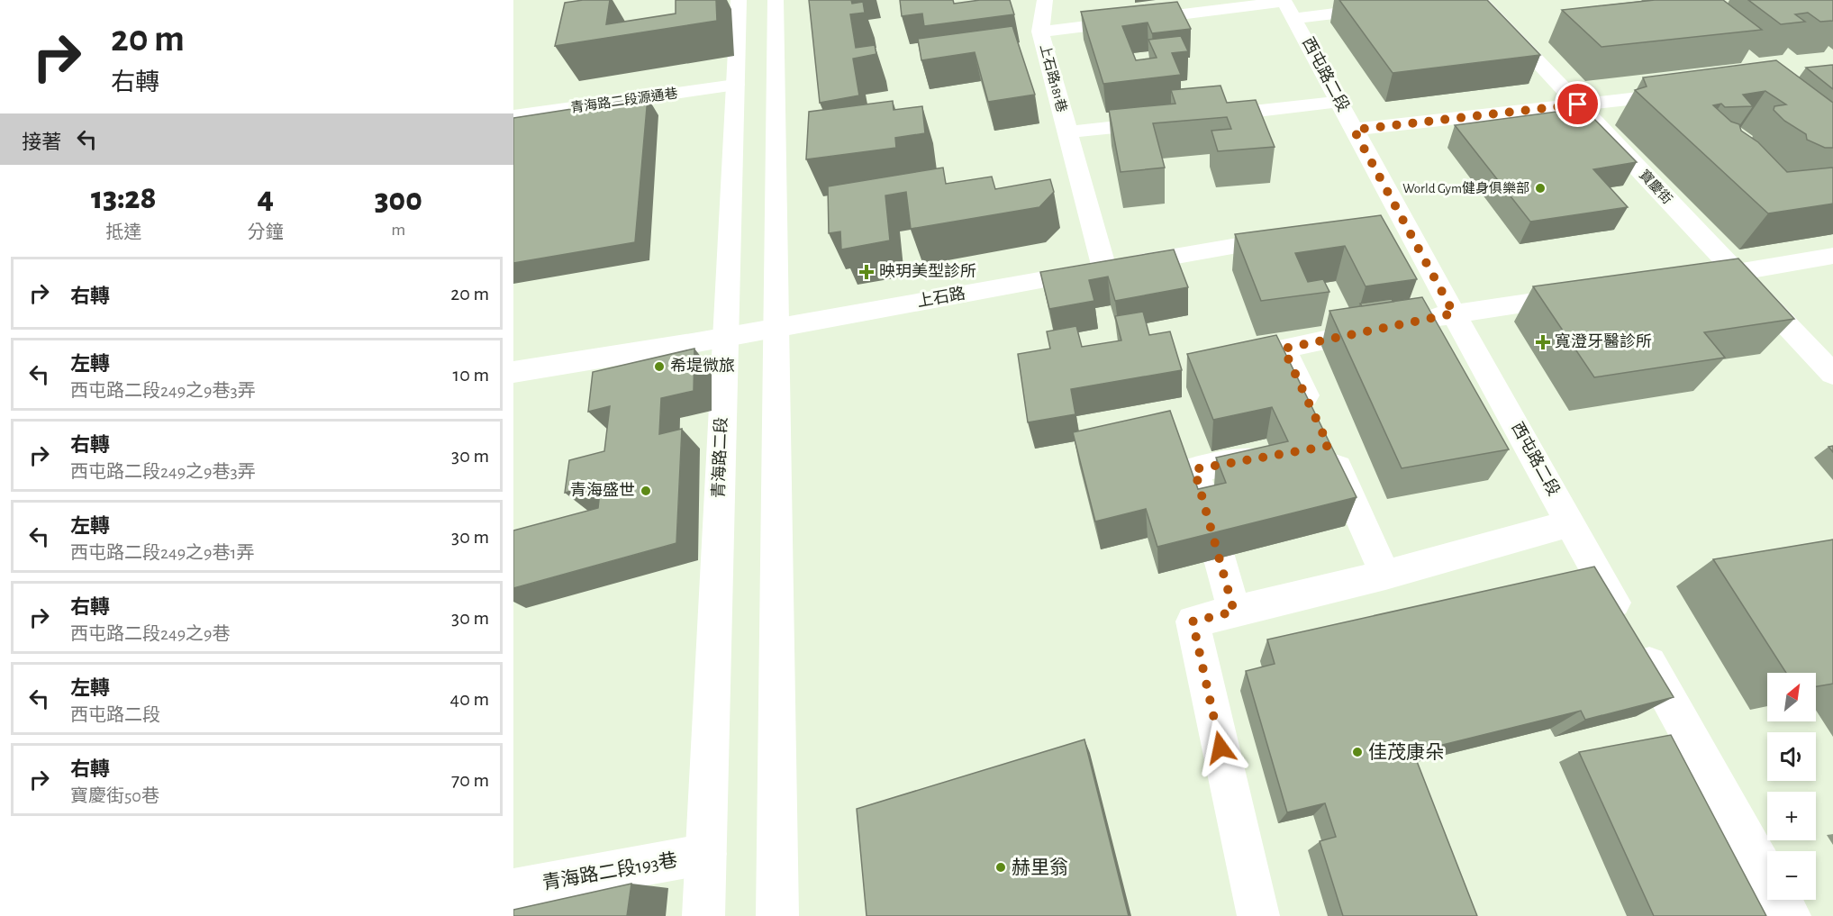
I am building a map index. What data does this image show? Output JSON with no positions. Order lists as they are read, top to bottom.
{
  "streets": {
    "street": [
      "西屯路二段",
      "上石路181巷",
      "青海路二段源通巷",
      "寶慶街",
      "上石路",
      "青海路二段",
      "青海路二段193巷"
    ]
  },
  "crossings": [
    ["西屯路二段", "上石路181巷"],
    ["上石路181巷", "上石路"],
    ["青海路二段源通巷", "青海路二段"],
    ["上石路", "青海路二段"],
    ["青海路二段", "青海路二段193巷"]
  ],
  "places": {
    "other": [
      "World Gym健身俱樂部",
      "希堤微旅",
      "青海盛世",
      "佳茂康朵",
      "赫里翁"
    ],
    "health": ["映玥美型診所", "寬澄牙醫診所"]
  },
  "north": "top right",
  "page": {
    "turn": ["20 m", "右轉"],
    "then": "接著",
    "eta": [
      "13:28",
      "抵達",
      "4",
      "分鐘",
      "300",
      "m"
    ],
    "list": [
      {
        "name": "右轉",
        "value": "20 m"
      },
      {
        "name": "左轉",
        "note": "西屯路二段249之9巷3弄",
        "value": "10 m"
      },
      {
        "name": "右轉",
        "note": "西屯路二段249之9巷3弄",
        "value": "30 m"
      },
      {
        "name": "左轉",
        "note": "西屯路二段249之9巷1弄",
        "value": "30 m"
      },
      {
        "name": "右轉",
        "note": "西屯路二段249之9巷",
        "value": "30 m"
      },
      {
        "name": "左轉",
        "note": "西屯路二段",
        "value": "40 m"
      },
      {
        "name": "右轉",
        "note": "寶慶街50巷",
        "value": "70 m"
      }
    ],
    "map_buttons": ["+", "−"]
  }
}
